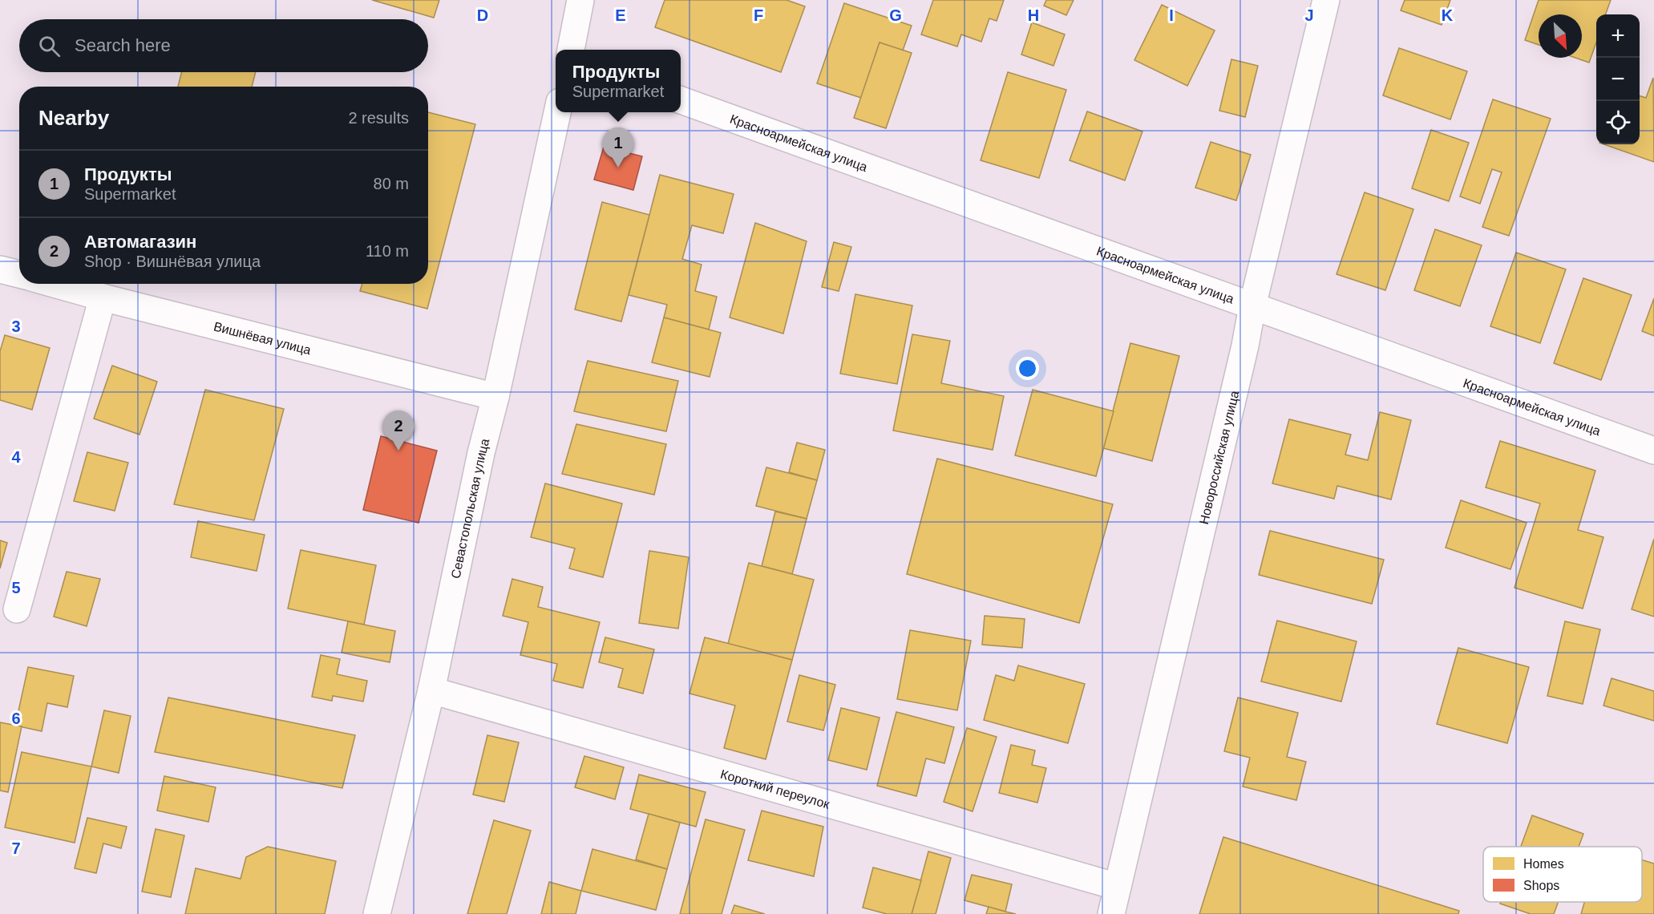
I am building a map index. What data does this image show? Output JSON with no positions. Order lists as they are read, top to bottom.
{
  "streets": {
    "street": [
      "Красноармейская улица",
      "Вишнёвая улица",
      "Новороссийская улица",
      "Севастопольская улица",
      "Короткий переулок"
    ]
  },
  "crossings": [
    ["Красноармейская улица", "Новороссийская улица"],
    ["Вишнёвая улица", "Севастопольская улица"],
    ["Новороссийская улица", "Короткий переулок"],
    ["Севастопольская улица", "Короткий переулок"]
  ],
  "legend": ["Homes", "Shops"],
  "north": "bottom right",
  "page": {
    "map_buttons": ["+", "−"],
    "search": "Search here",
    "popup": ["Продукты", "Supermarket"],
    "heading": ["Nearby", "2 results"],
    "pins": ["1", "2"],
    "list": [
      {
        "mark": "1",
        "name": "Продукты",
        "note": "Supermarket",
        "value": "80 m"
      },
      {
        "mark": "2",
        "name": "Автомагазин",
        "note": "Shop · Вишнёвая улица",
        "value": "110 m"
      }
    ]
  },
  "grid": {
    "columns": [
      "D",
      "E",
      "F",
      "G",
      "H",
      "I",
      "J",
      "K"
    ],
    "rows": [
      "3",
      "4",
      "5",
      "6",
      "7"
    ]
  }
}
